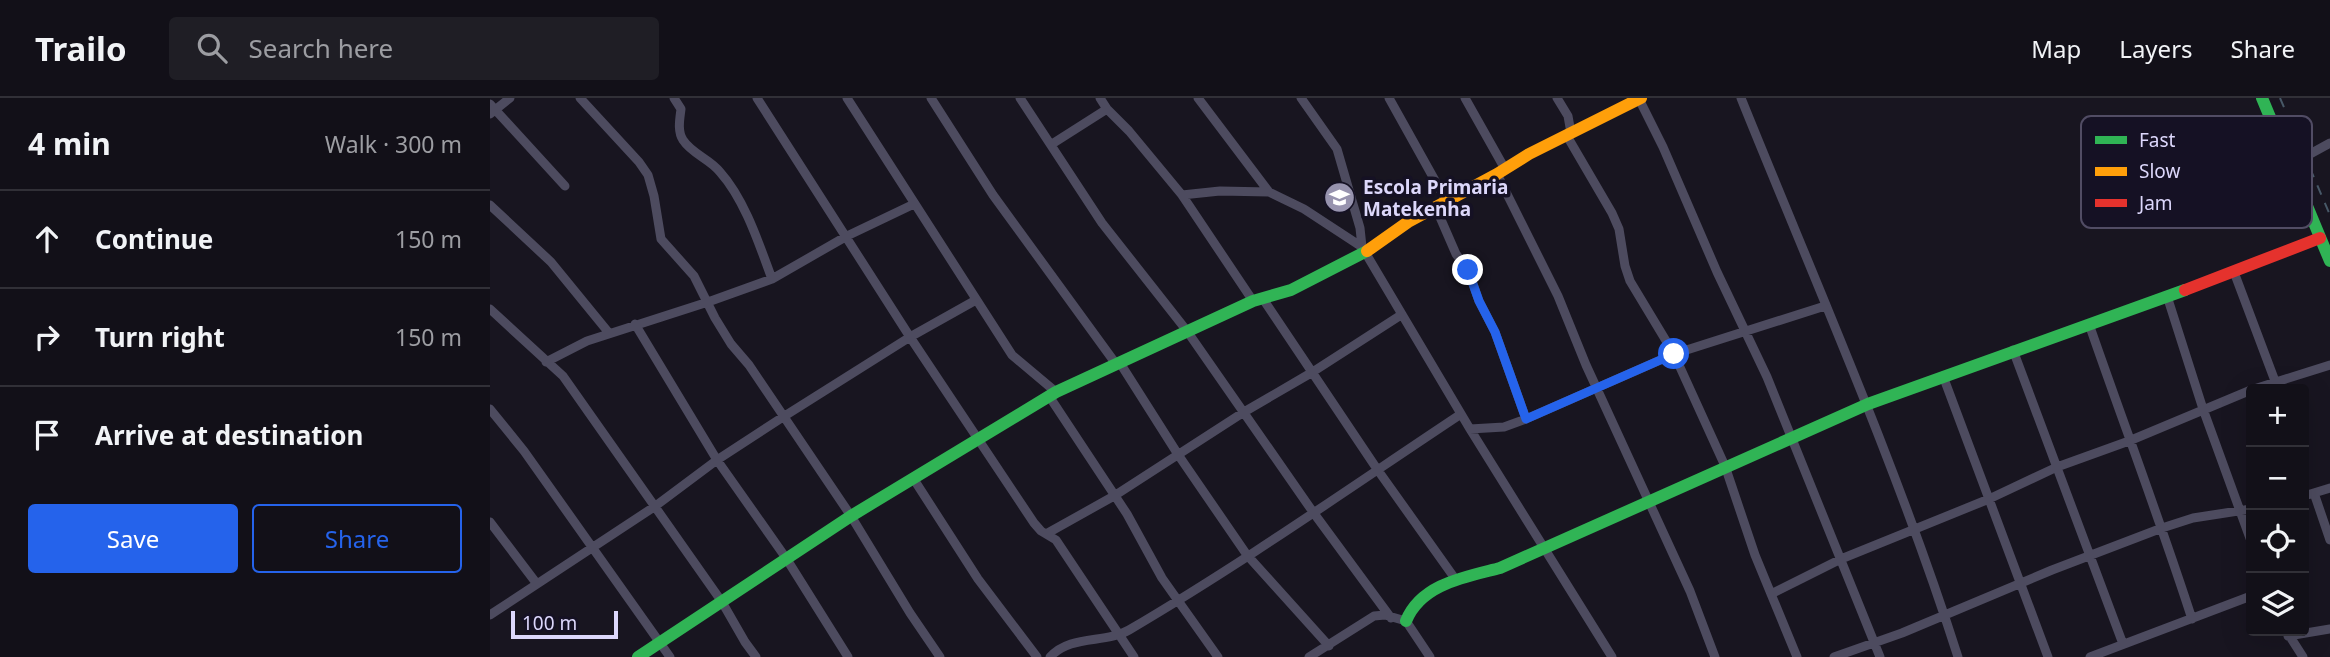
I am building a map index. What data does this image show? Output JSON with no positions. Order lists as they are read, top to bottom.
{
  "places": {
    "school or university": ["Escola Primaria Matekenha"]
  },
  "legend": ["Fast", "Slow", "Jam"],
  "scale_bar": "100 m",
  "page": {
    "header": "Trailo",
    "search": "Search here",
    "nav": ["Map", "Layers", "Share"],
    "heading": ["4 min", "Walk · 300 m"],
    "list": [
      ["Continue", "150 m"],
      ["Turn right", "150 m"],
      "Arrive at destination"
    ],
    "map_buttons": ["+", "−"],
    "buttons": ["Save", "Share"],
    "scale": "100 m"
  }
}
